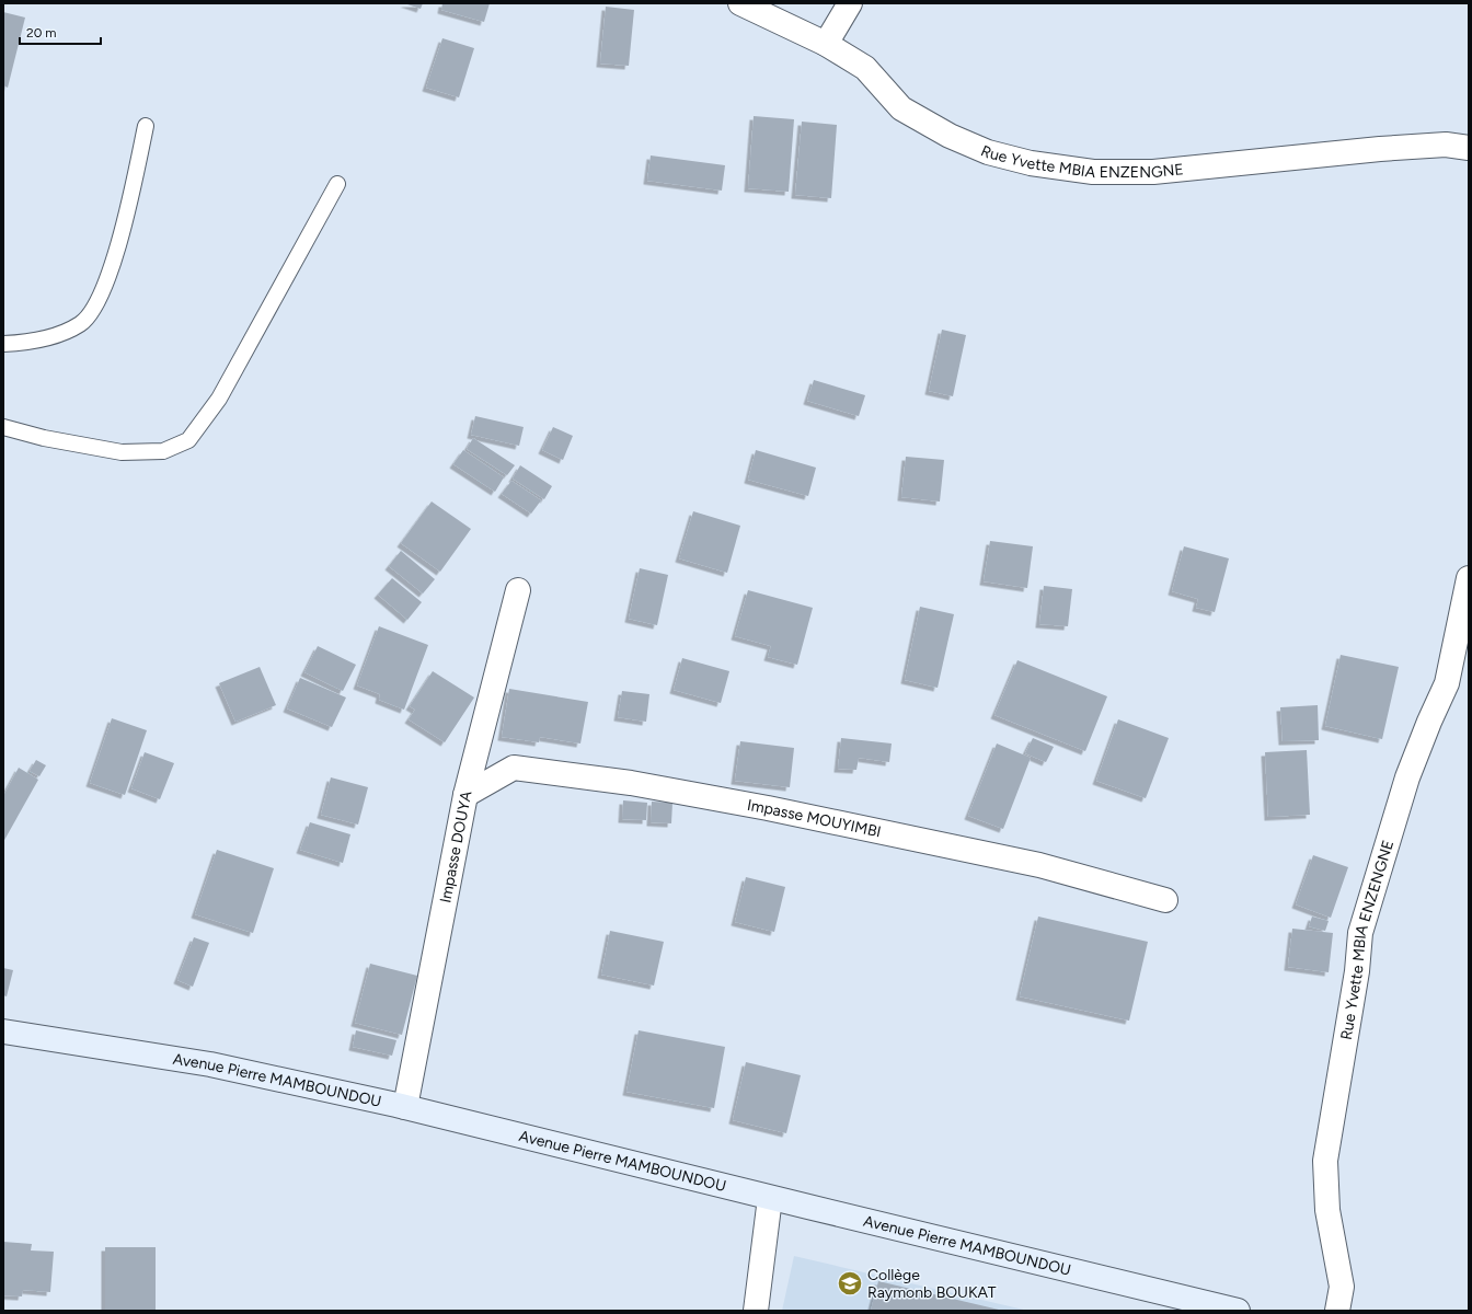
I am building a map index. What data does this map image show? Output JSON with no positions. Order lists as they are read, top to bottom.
{
  "streets": {
    "street": [
      "Rue Yvette MBIA ENZENGNE",
      "Impasse MOUYIMBI",
      "Impasse DOUYA",
      "Avenue Pierre MAMBOUNDOU"
    ]
  },
  "crossings": [
    ["Impasse MOUYIMBI", "Impasse DOUYA"],
    ["Impasse DOUYA", "Avenue Pierre MAMBOUNDOU"]
  ],
  "places": {
    "school or university": ["Collège Raymonb BOUKAT"]
  },
  "scale_bar": "20 m"
}
